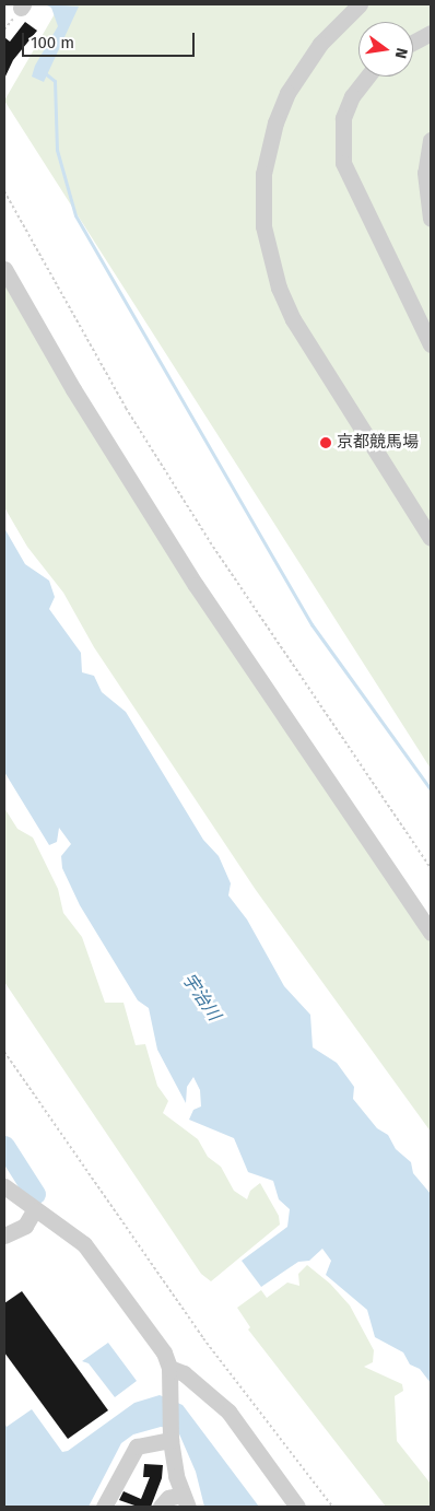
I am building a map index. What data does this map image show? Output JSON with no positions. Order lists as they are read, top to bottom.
{
  "water": ["宇治川"],
  "places": ["京都競馬場"],
  "scale_bar": "100 m",
  "north": "right"
}
